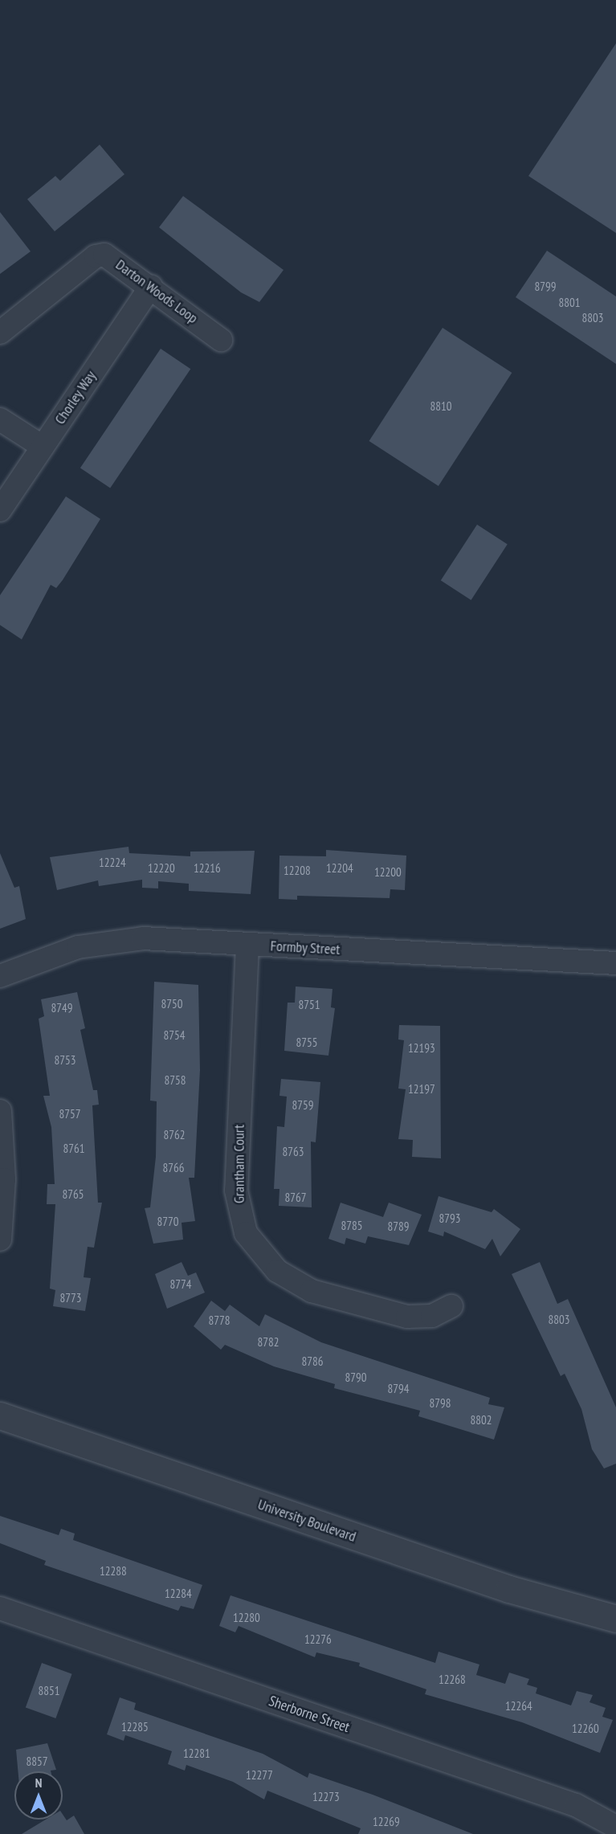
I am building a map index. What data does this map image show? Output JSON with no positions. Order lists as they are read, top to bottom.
{
  "streets": {
    "street": [
      "Darton Woods Loop",
      "Chorley Way",
      "Formby Street",
      "Grantham Court",
      "University Boulevard",
      "Sherborne Street"
    ]
  },
  "crossings": [
    ["Darton Woods Loop", "Chorley Way"],
    ["Formby Street", "Grantham Court"]
  ],
  "house_numbers": [
    "8799",
    "8801",
    "8803",
    "8810",
    "12224",
    "12220",
    "12216",
    "12204",
    "12208",
    "12200",
    "8750",
    "8751",
    "8749",
    "8754",
    "8755",
    "12193",
    "8753",
    "8758",
    "12197",
    "8759",
    "8757",
    "8762",
    "8761",
    "8763",
    "8766",
    "8765",
    "8767",
    "8793",
    "8770",
    "8785",
    "8789",
    "8774",
    "8773",
    "8803",
    "8778",
    "8782",
    "8786",
    "8790",
    "8794",
    "8798",
    "8802",
    "12288",
    "12284",
    "12280",
    "12276",
    "12268",
    "8851",
    "12264",
    "12285",
    "12260",
    "12281",
    "8857",
    "12277",
    "12273",
    "12269"
  ],
  "north": "top"
}
